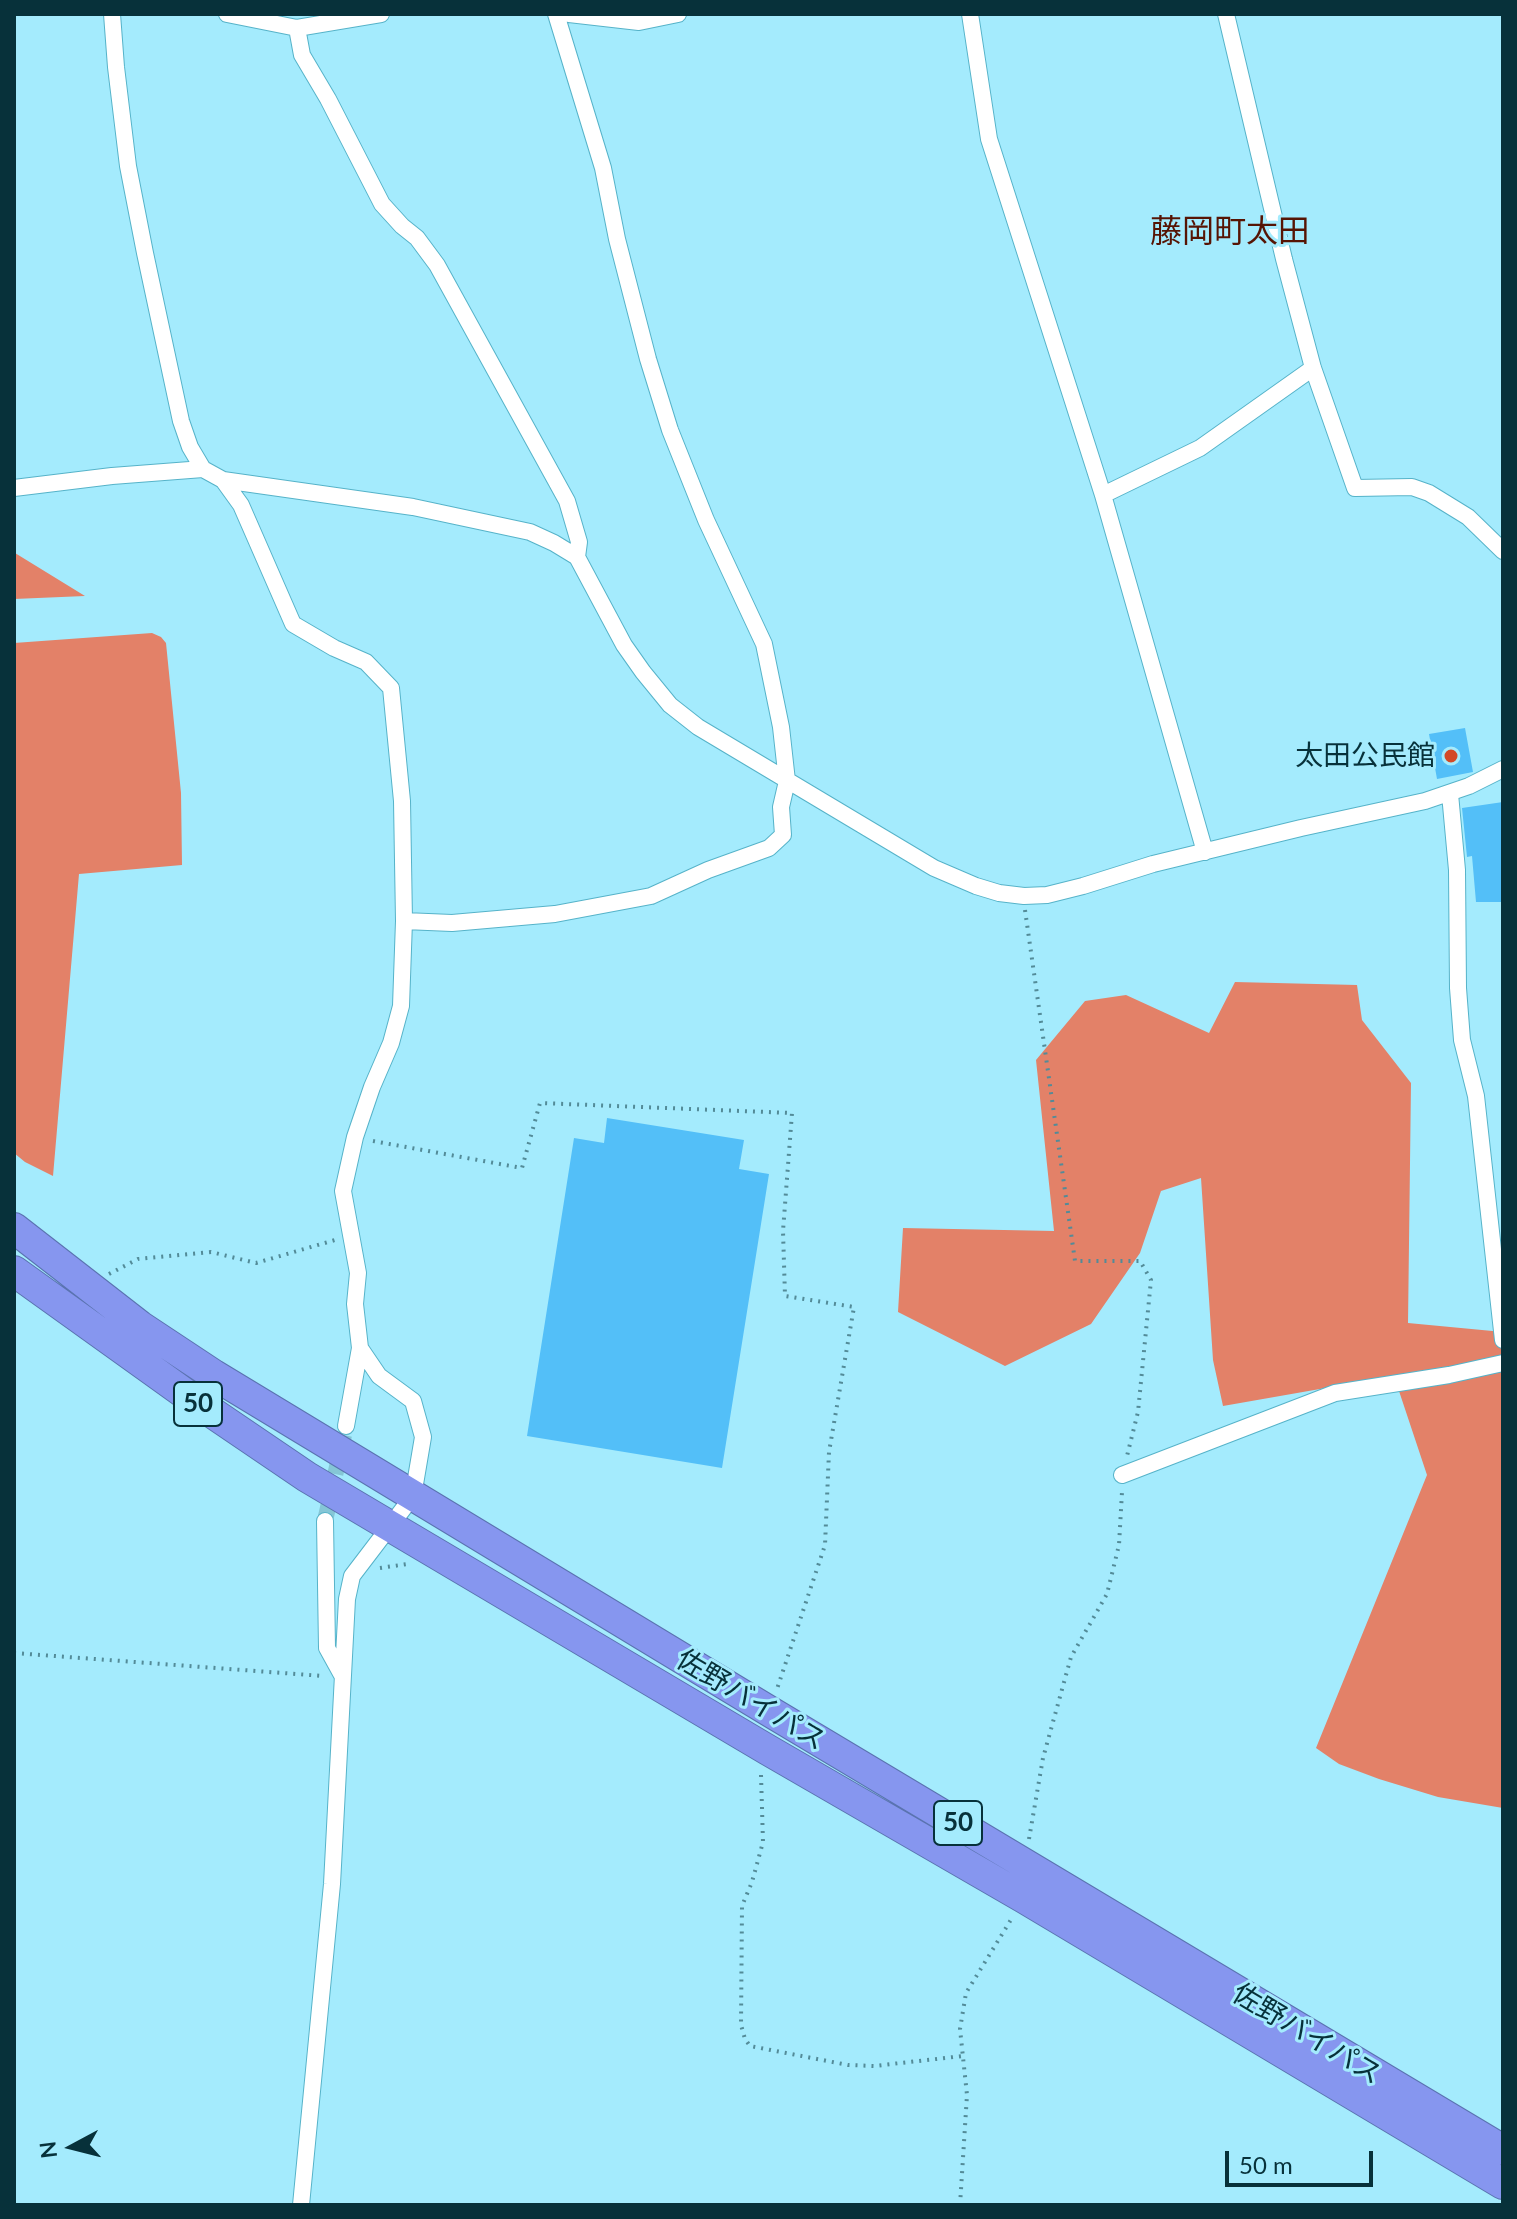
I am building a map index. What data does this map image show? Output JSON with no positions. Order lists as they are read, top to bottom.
{
  "streets": {
    "highway": ["50", "佐野バイパス"]
  },
  "districts": ["藤岡町太田"],
  "places": ["太田公民館"],
  "scale_bar": "50 m",
  "north": "left"
}
